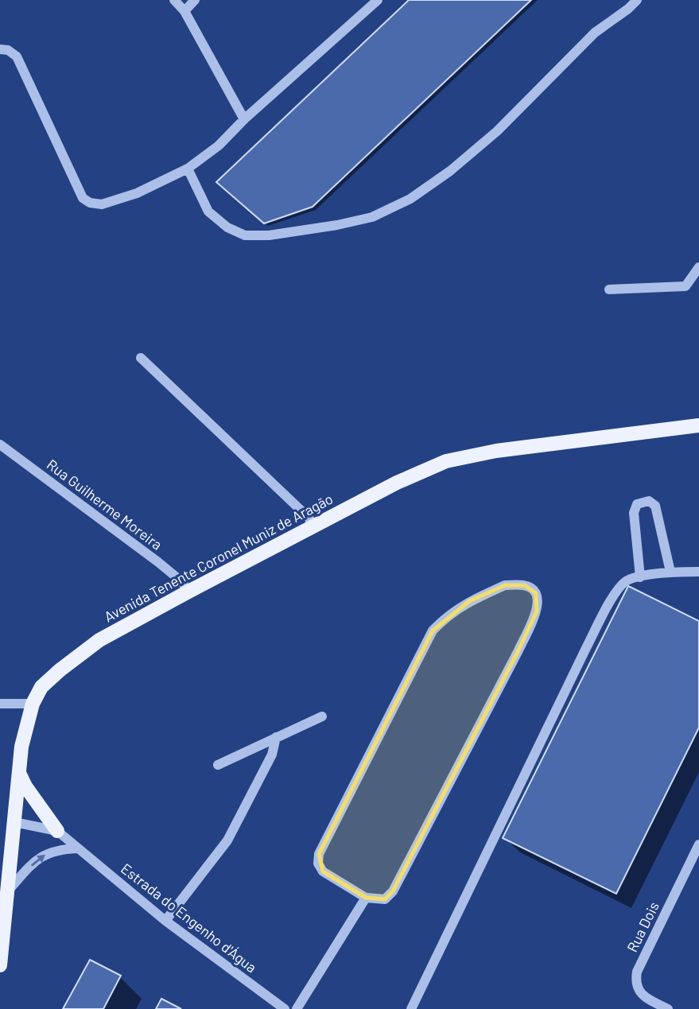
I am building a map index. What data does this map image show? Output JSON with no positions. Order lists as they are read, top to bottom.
{
  "streets": {
    "main road": ["Avenida Tenente Coronel Muniz de Aragão"],
    "street": ["Rua Guilherme Moreira", "Estrada do Engenho d'Água", "Rua Dois"]
  },
  "crossings": [
    ["Rua Guilherme Moreira", "Avenida Tenente Coronel Muniz de Aragão"],
    ["Avenida Tenente Coronel Muniz de Aragão", "Estrada do Engenho d'Água"]
  ]
}
